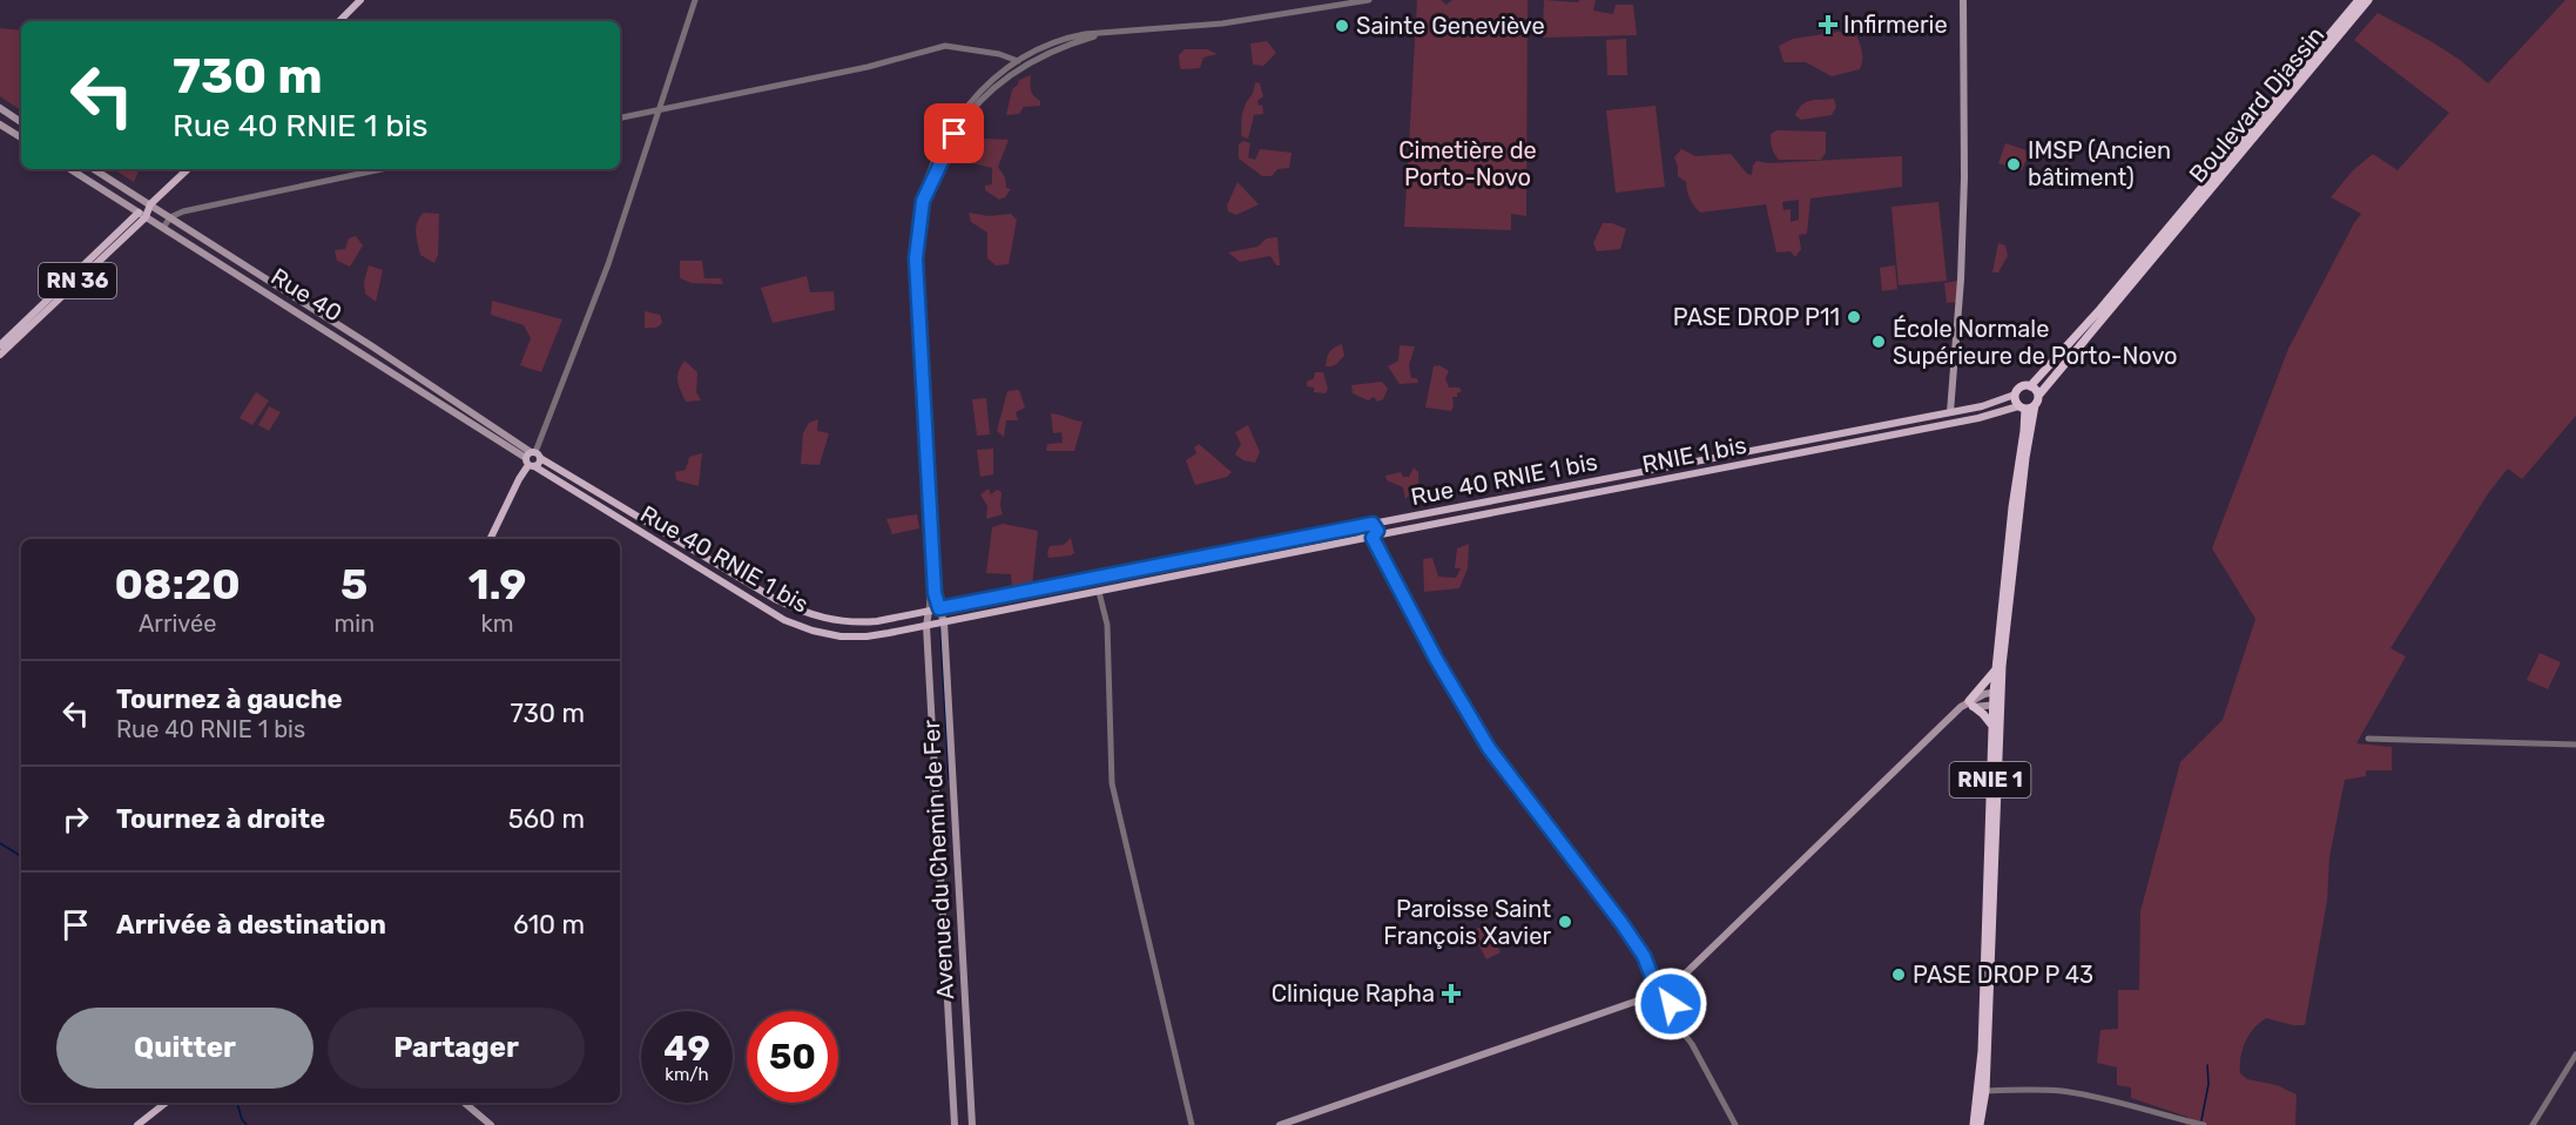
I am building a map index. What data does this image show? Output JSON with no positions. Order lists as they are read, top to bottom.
{
  "streets": {
    "highway": ["Boulevard Djassin", "RNIE 1"],
    "main road": [
      "RN 36",
      "Rue 40",
      "RNIE 1 bis",
      "Rue 40 RNIE 1 bis",
      "Avenue du Chemin de Fer"
    ]
  },
  "crossings": [
    ["Boulevard Djassin", "RNIE 1 bis"],
    ["Boulevard Djassin", "Rue 40 RNIE 1 bis"],
    ["Boulevard Djassin", "RNIE 1"],
    ["RN 36", "Rue 40"],
    ["Rue 40", "Rue 40 RNIE 1 bis"],
    ["RNIE 1 bis", "Rue 40 RNIE 1 bis"],
    ["RNIE 1 bis", "RNIE 1"],
    ["Rue 40 RNIE 1 bis", "RNIE 1"],
    ["Rue 40 RNIE 1 bis", "Avenue du Chemin de Fer"]
  ],
  "parks": ["Cimetière de Porto-Novo"],
  "places": {
    "health": ["Infirmerie", "Clinique Rapha"],
    "other": [
      "Sainte Geneviève",
      "IMSP (Ancien bâtiment)",
      "PASE DROP P11",
      "École Normale Supérieure de Porto-Novo",
      "Paroisse Saint François Xavier",
      "PASE DROP P 43"
    ]
  },
  "page": {
    "turn": ["730 m", "Rue 40 RNIE 1 bis"],
    "eta": [
      "08:20",
      "Arrivée",
      "5",
      "min",
      "1.9",
      "km"
    ],
    "list": [
      {
        "name": "Tournez à gauche",
        "note": "Rue 40 RNIE 1 bis",
        "value": "730 m"
      },
      {
        "name": "Tournez à droite",
        "value": "560 m"
      },
      {
        "name": "Arrivée à destination",
        "value": "610 m"
      }
    ],
    "buttons": ["Quitter", "Partager"],
    "speed": "49 km/h",
    "limit": "50"
  }
}
